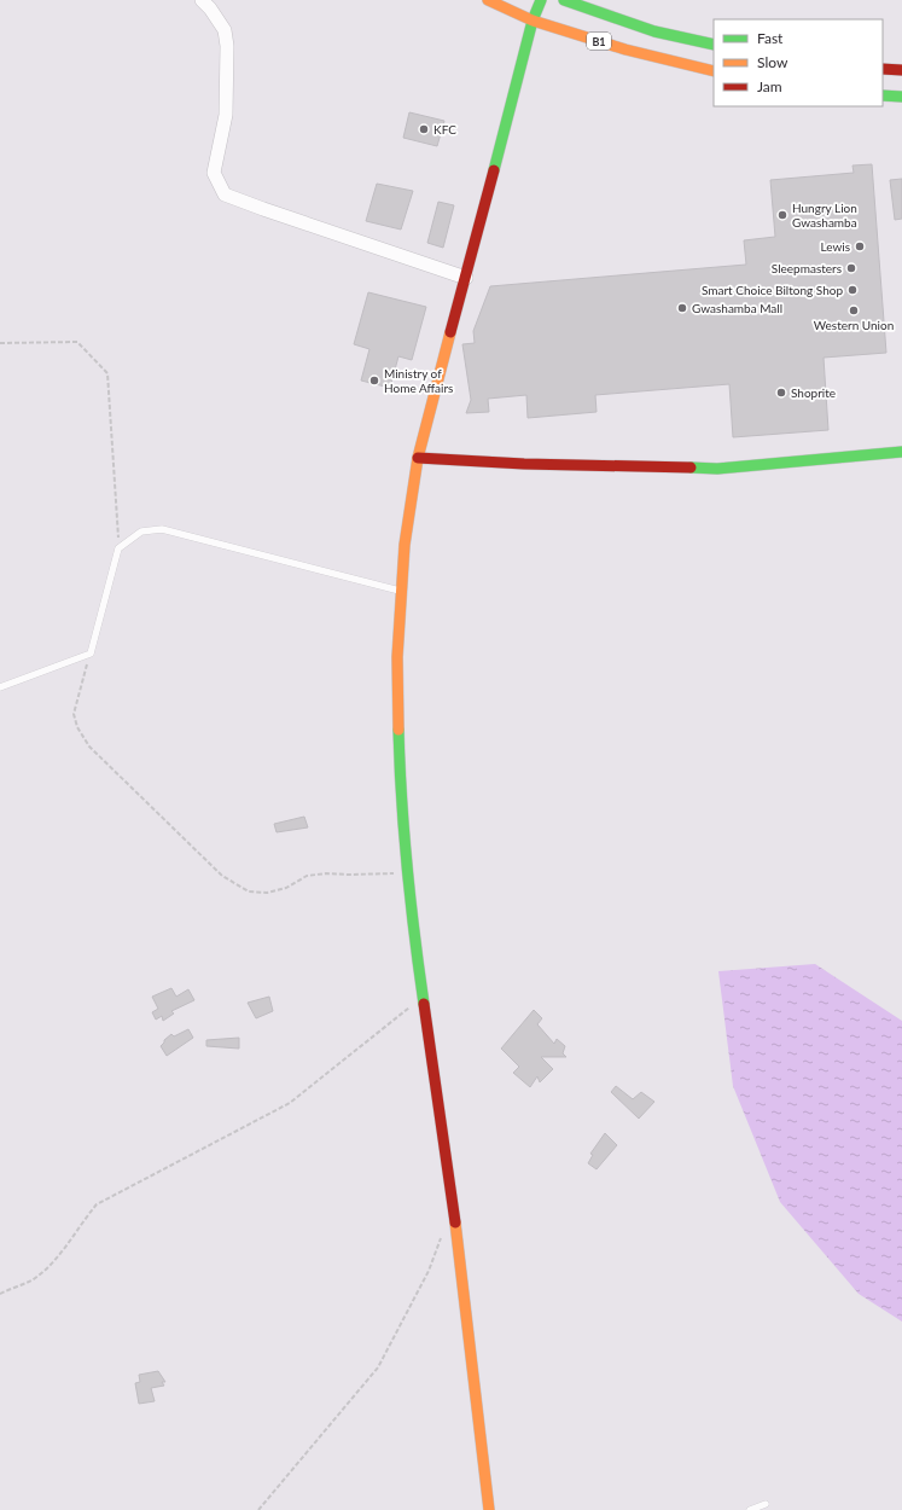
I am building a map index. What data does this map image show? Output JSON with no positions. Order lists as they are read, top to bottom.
{
  "streets": {
    "street": ["B1"]
  },
  "places": [
    "KFC",
    "Hungry Lion Gwashamba",
    "Lewis",
    "Sleepmasters",
    "Smart Choice Biltong Shop",
    "Gwashamba Mall",
    "Western Union",
    "Ministry of Home Affairs",
    "Shoprite"
  ],
  "legend": ["Fast", "Slow", "Jam"]
}
